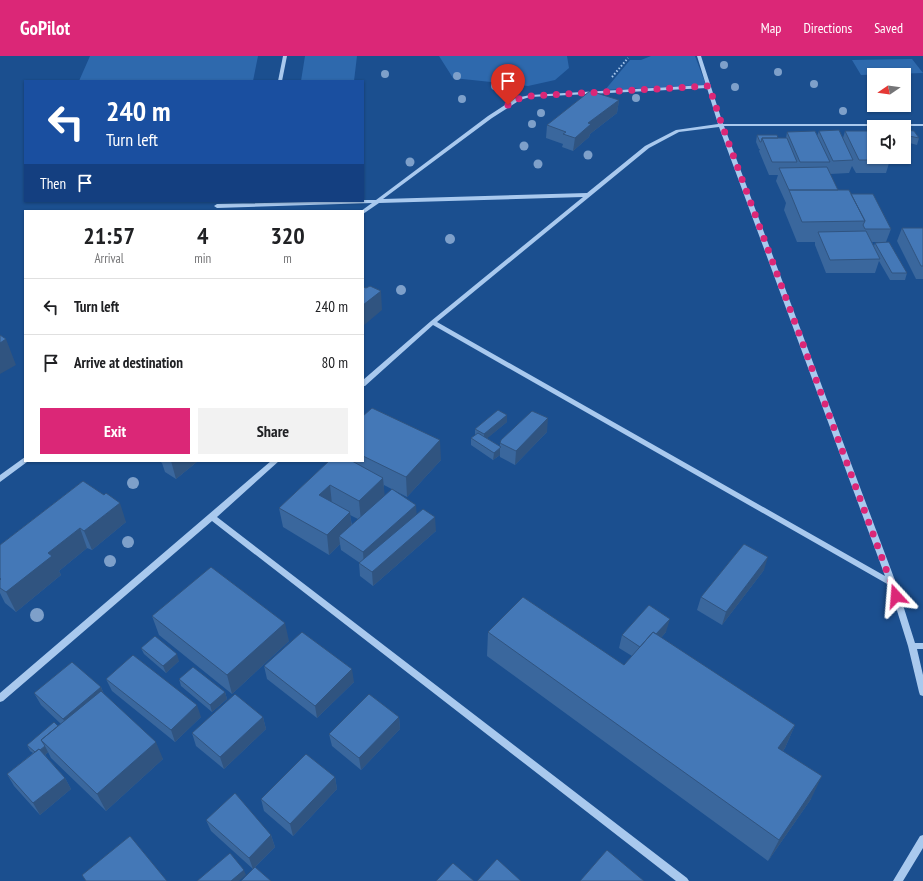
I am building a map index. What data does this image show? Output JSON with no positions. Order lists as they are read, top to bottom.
{
  "north": "left",
  "page": {
    "header": "GoPilot",
    "nav": ["Map", "Directions", "Saved"],
    "turn": ["240 m", "Turn left"],
    "then": "Then",
    "eta": [
      "21:57",
      "Arrival",
      "4",
      "min",
      "320",
      "m"
    ],
    "list": [
      {
        "name": "Turn left",
        "value": "240 m"
      },
      {
        "name": "Arrive at destination",
        "value": "80 m"
      }
    ],
    "buttons": ["Exit", "Share"]
  }
}
